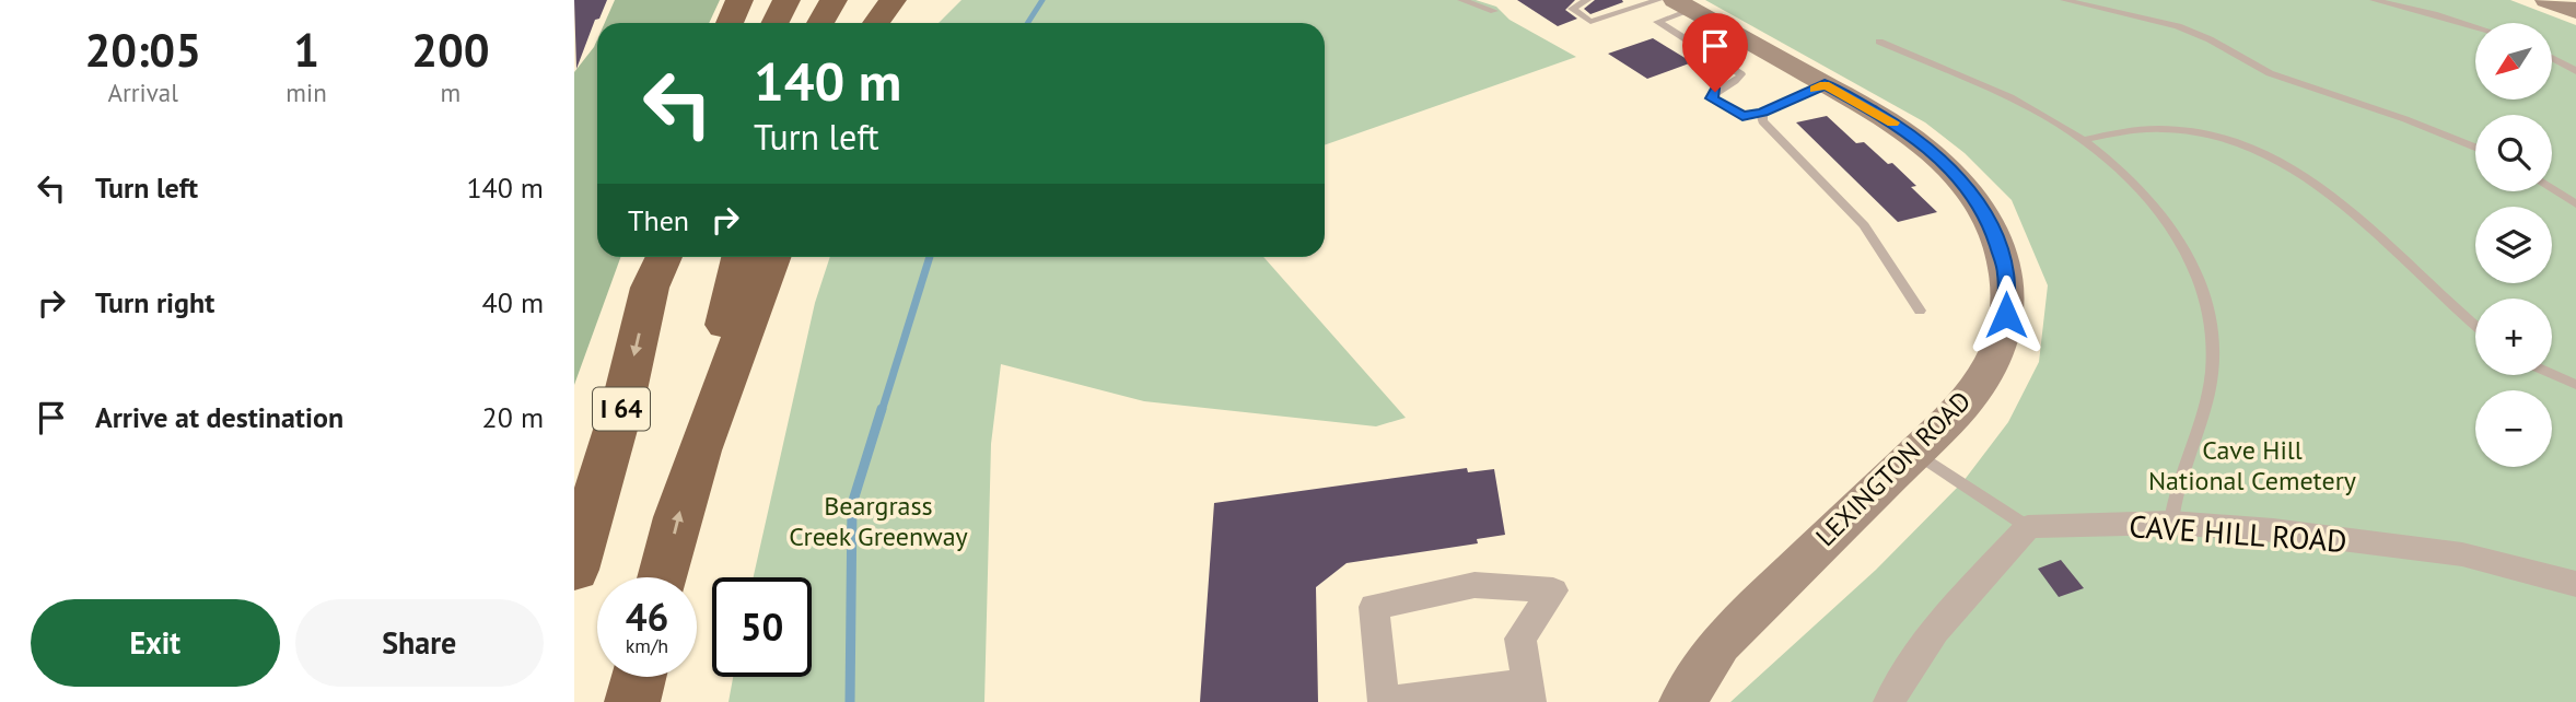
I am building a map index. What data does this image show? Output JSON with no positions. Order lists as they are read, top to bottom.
{
  "streets": {
    "highway": ["I 64"],
    "main road": ["LEXINGTON ROAD"],
    "street": ["CAVE HILL ROAD"]
  },
  "parks": ["Cave Hill National Cemetery", "Beargrass Creek Greenway"],
  "north": "bottom left",
  "page": {
    "eta": [
      "20:05",
      "Arrival",
      "1",
      "min",
      "200",
      "m"
    ],
    "map_buttons": ["+", "−"],
    "turn": ["140 m", "Turn left"],
    "list": [
      {
        "name": "Turn left",
        "value": "140 m"
      },
      {
        "name": "Turn right",
        "value": "40 m"
      },
      {
        "name": "Arrive at destination",
        "value": "20 m"
      }
    ],
    "then": "Then",
    "speed": "46 km/h",
    "limit": "50",
    "buttons": ["Exit", "Share"]
  }
}
